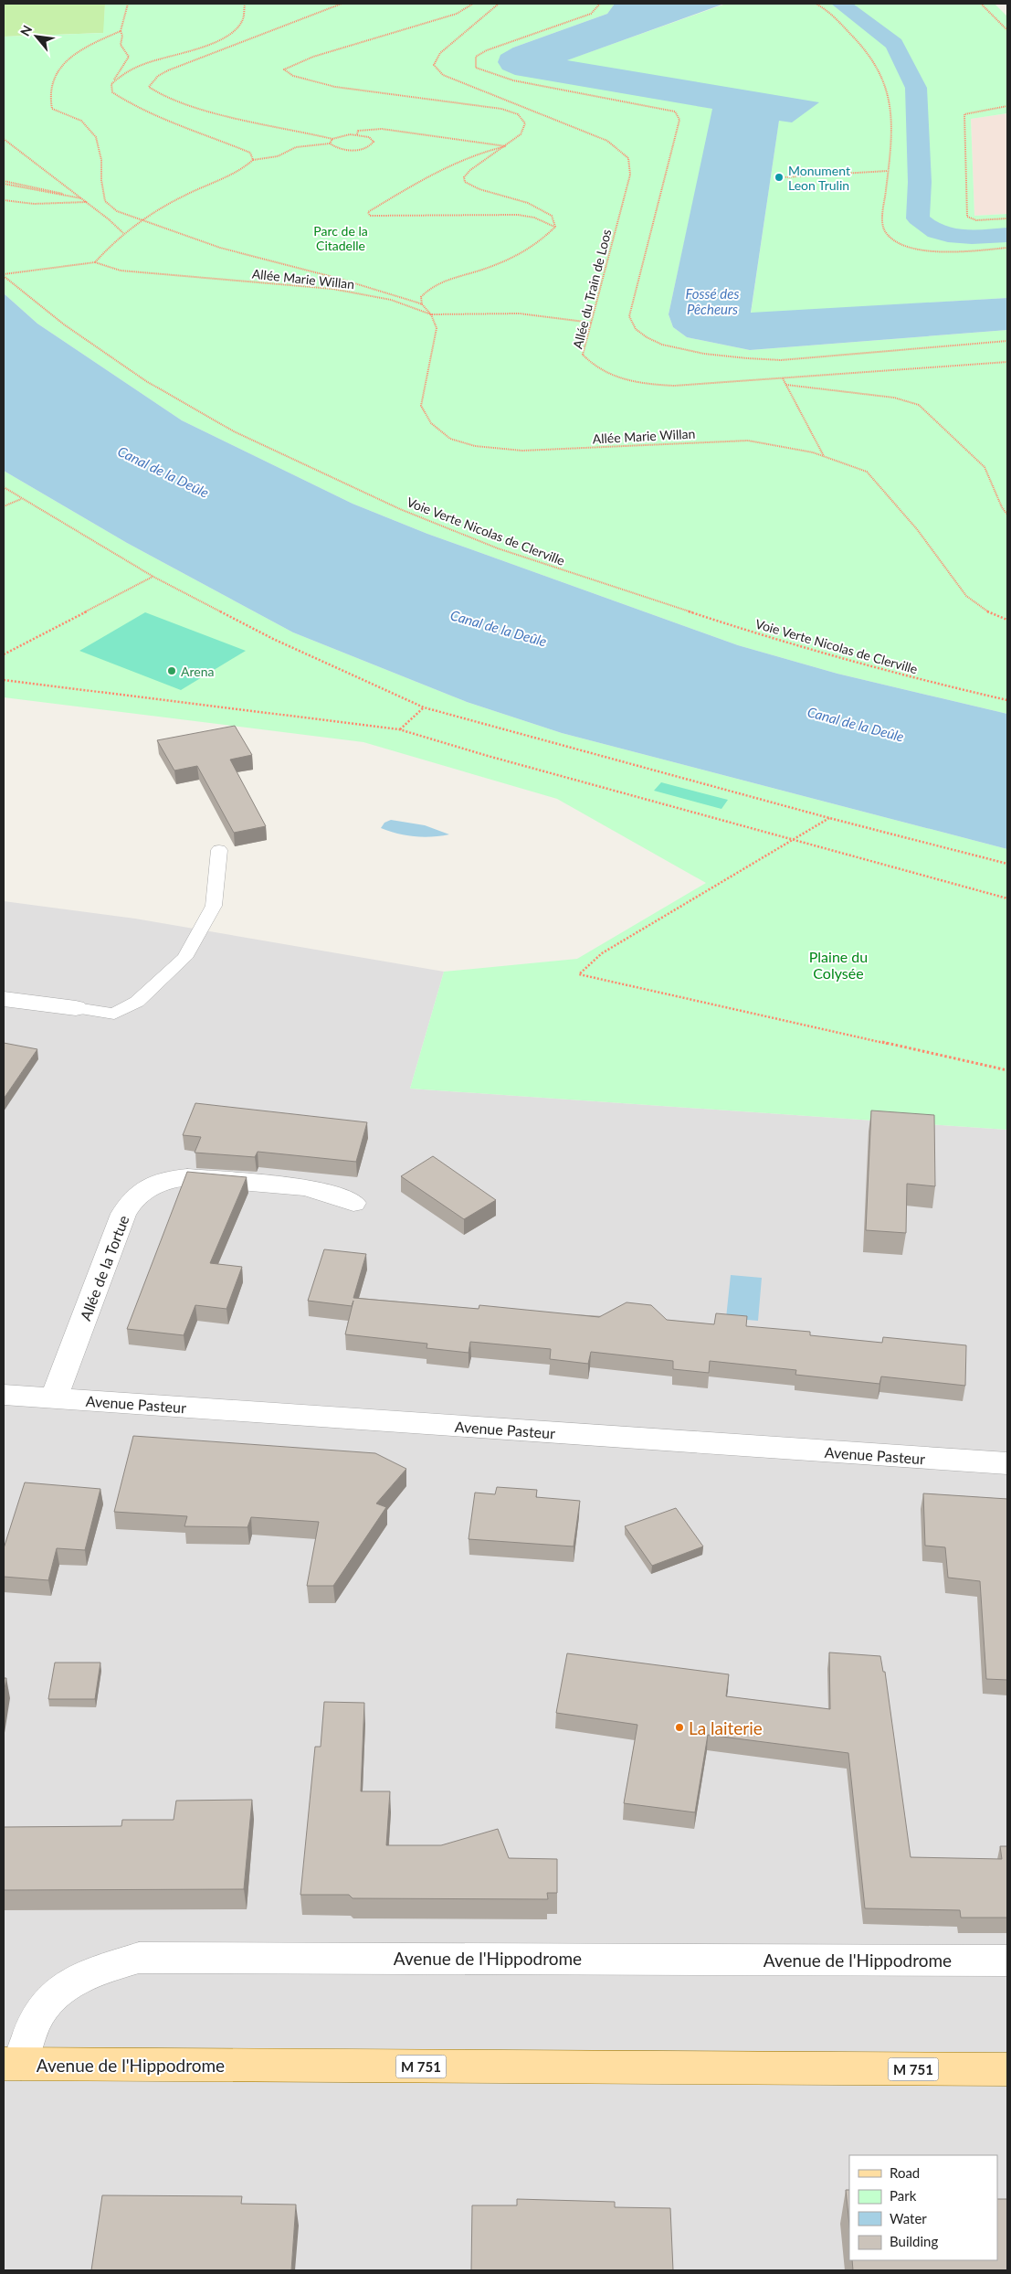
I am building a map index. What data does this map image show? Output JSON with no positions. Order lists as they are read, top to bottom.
{
  "streets": {
    "main road": ["Avenue de l'Hippodrome", "M 751"],
    "street": ["Allée de la Tortue", "Avenue Pasteur"],
    "path": ["Allée Marie Willan", "Allée du Train de Loos", "Voie Verte Nicolas de Clerville"]
  },
  "crossings": [
    ["Allée de la Tortue", "Avenue Pasteur"]
  ],
  "water": ["Fossé des Pêcheurs", "Canal de la Deûle"],
  "parks": ["Parc de la Citadelle", "Plaine du Colysée"],
  "places": ["Monument Leon Trulin", "Arena", "La laiterie"],
  "legend": [
    "Road",
    "Park",
    "Water",
    "Building"
  ],
  "north": "top left"
}
